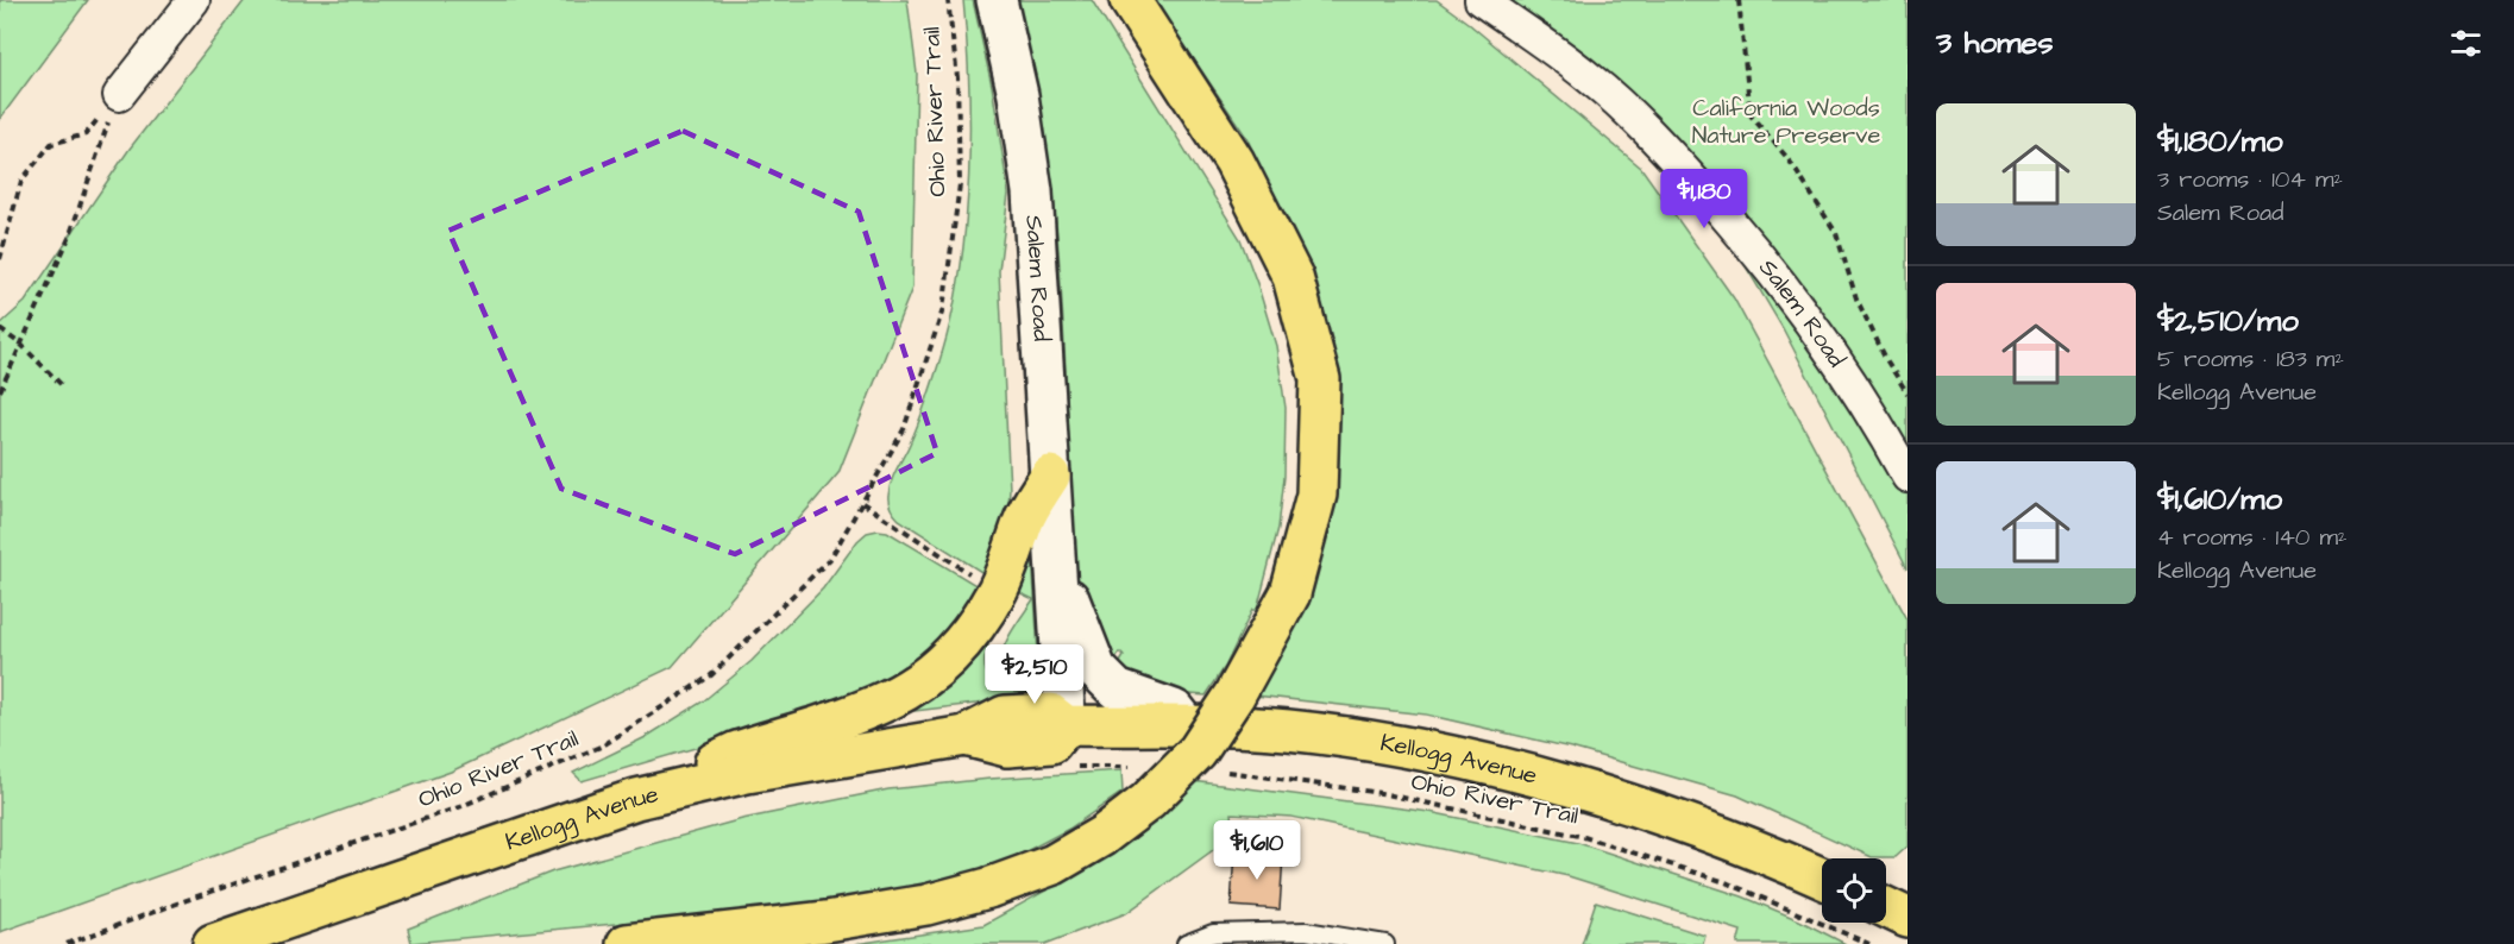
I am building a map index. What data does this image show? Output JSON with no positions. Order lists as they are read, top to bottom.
{
  "streets": {
    "main road": ["Kellogg Avenue"],
    "street": ["Salem Road"],
    "path": ["Ohio River Trail"]
  },
  "crossings": [
    ["Salem Road", "Kellogg Avenue"]
  ],
  "parks": ["California Woods Nature Preserve"],
  "page": {
    "heading": "3 homes",
    "list": [
      {
        "name": "$1,180/mo",
        "note": "3 rooms · 104 m² · Salem Road"
      },
      {
        "name": "$2,510/mo",
        "note": "5 rooms · 183 m² · Kellogg Avenue"
      },
      {
        "name": "$1,610/mo",
        "note": "4 rooms · 140 m² · Kellogg Avenue"
      }
    ],
    "price": ["$1,180", "$2,510", "$1,610"]
  }
}
